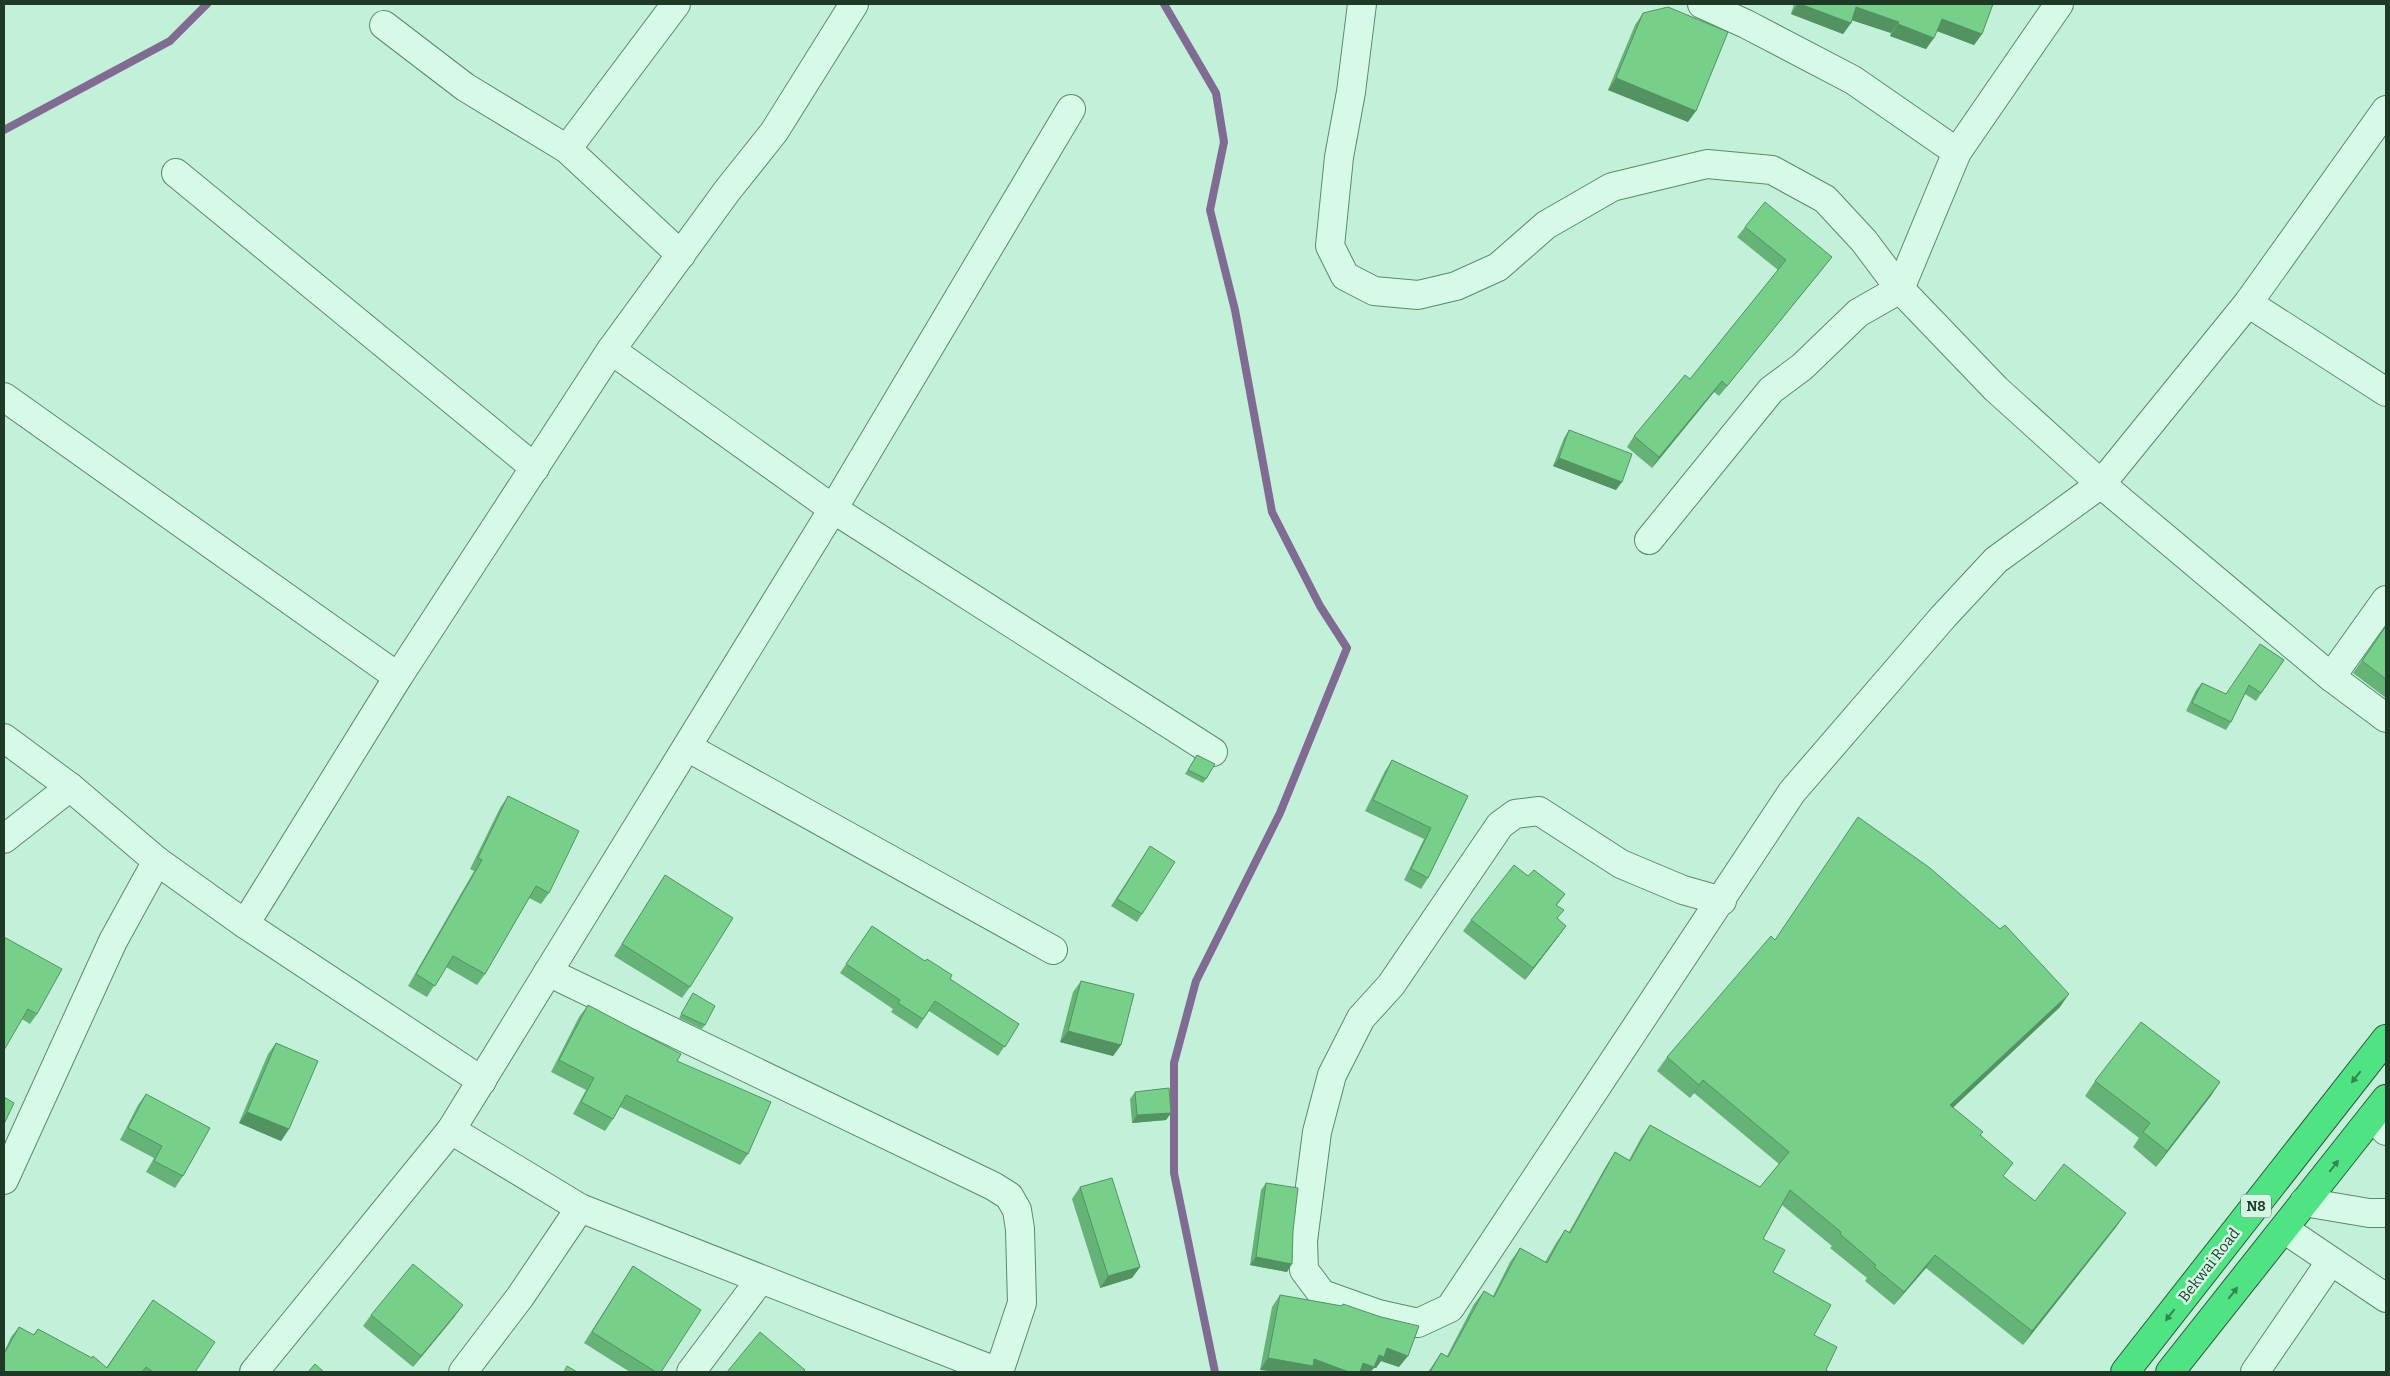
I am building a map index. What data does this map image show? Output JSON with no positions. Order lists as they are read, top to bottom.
{
  "streets": {
    "highway": ["N8", "Bekwai Road"]
  }
}
